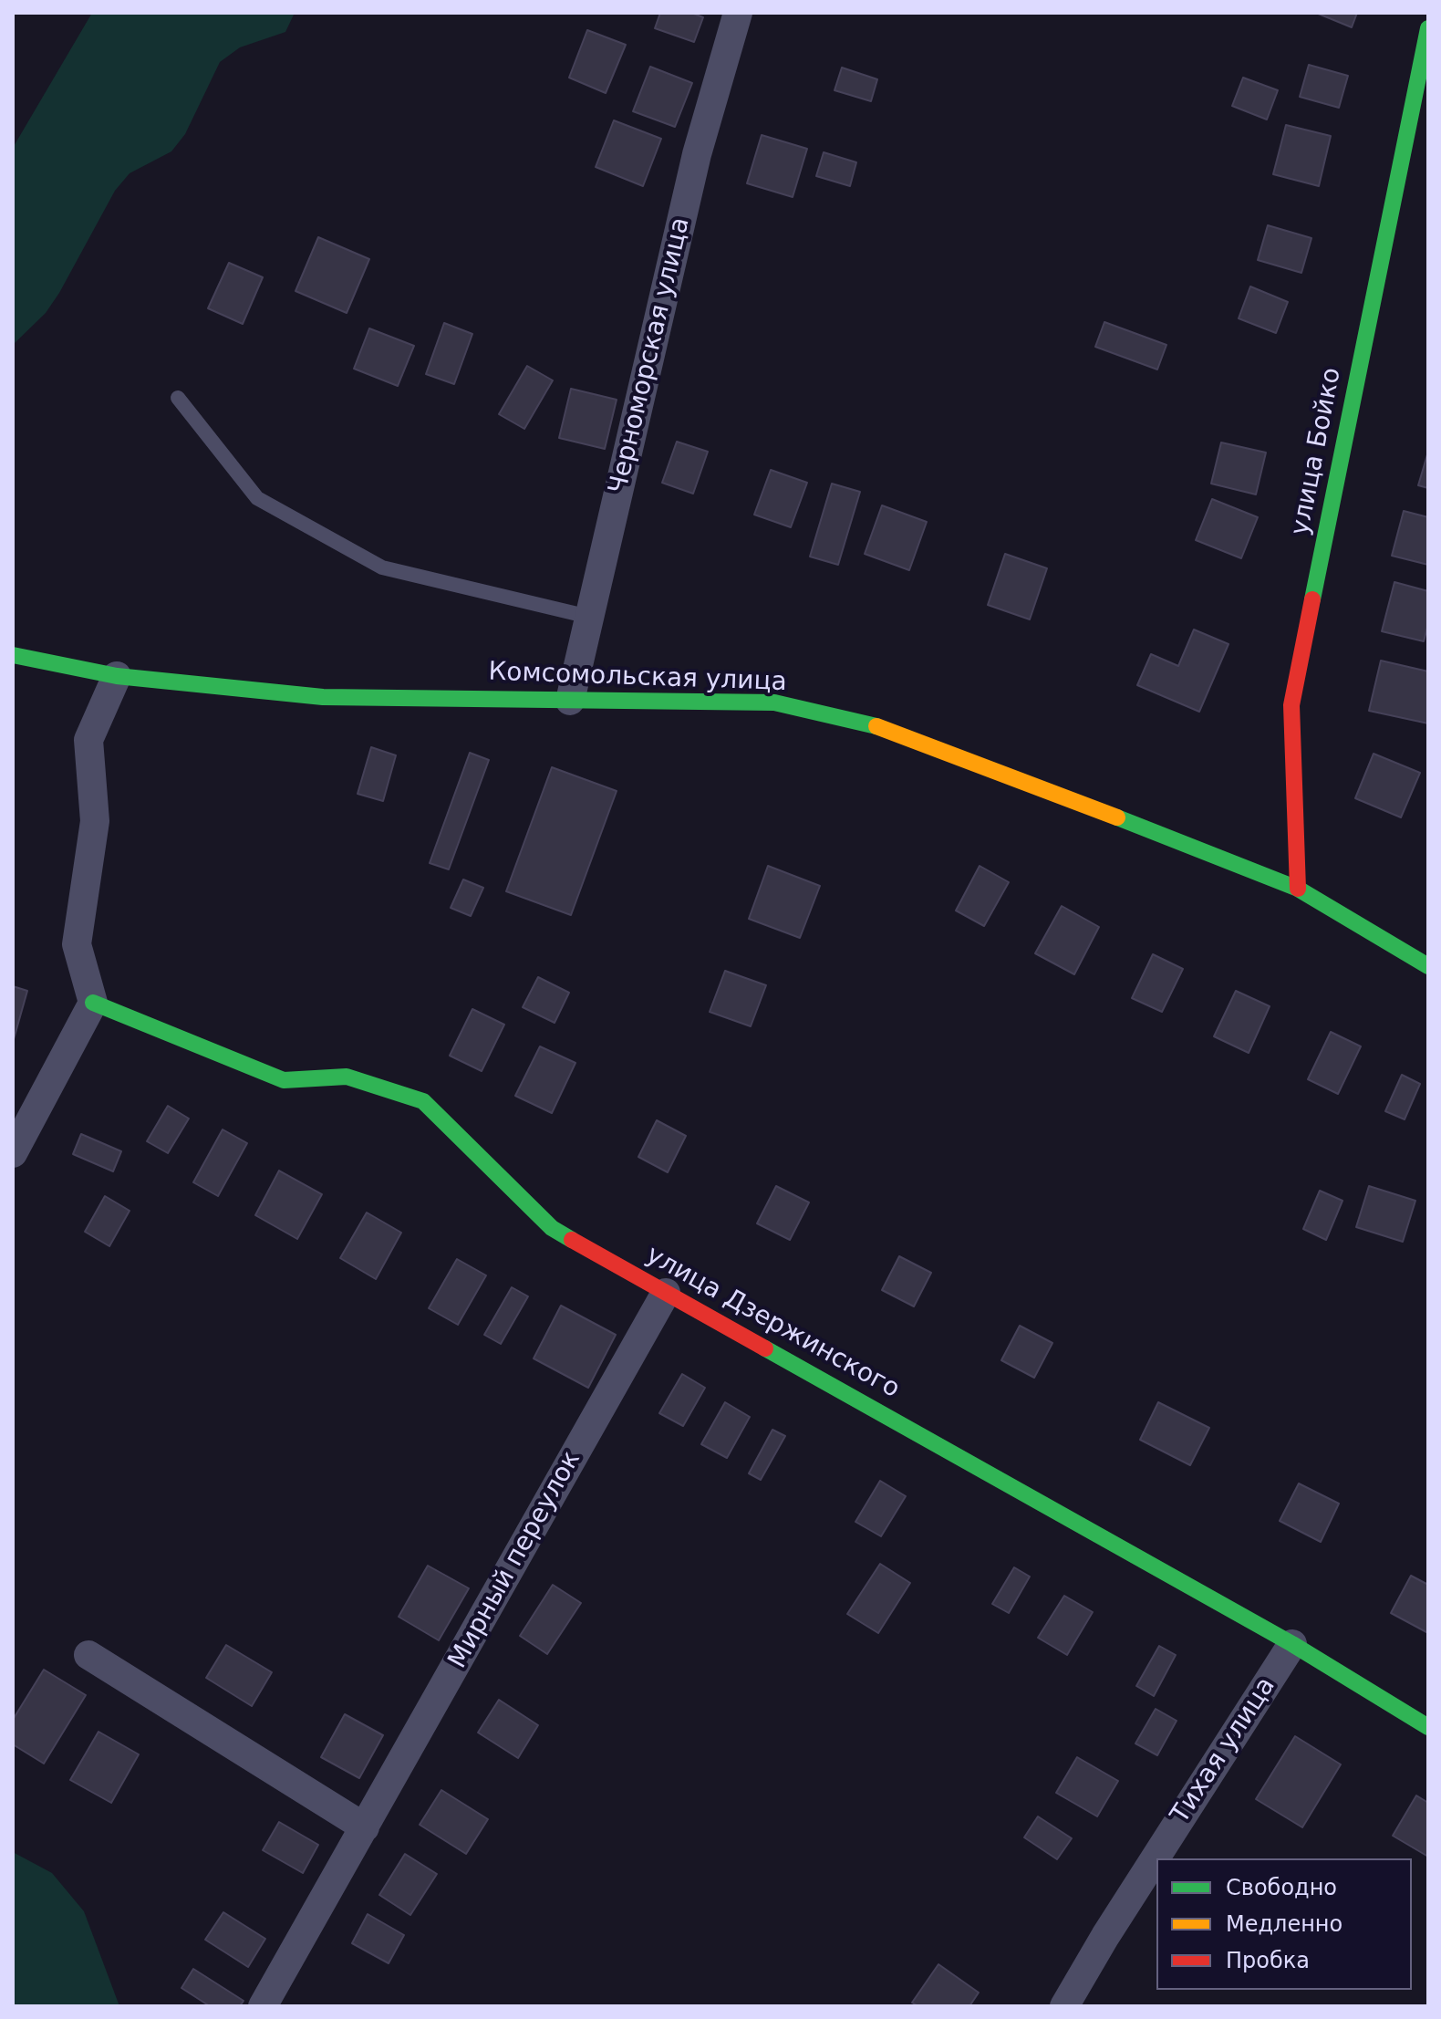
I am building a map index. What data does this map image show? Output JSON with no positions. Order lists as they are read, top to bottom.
{
  "streets": {
    "street": [
      "Черноморская улица",
      "улица Бойко",
      "Комсомольская улица",
      "улица Дзержинского",
      "Мирный переулок",
      "Тихая улица"
    ]
  },
  "crossings": [
    ["Черноморская улица", "Комсомольская улица"],
    ["улица Бойко", "Комсомольская улица"],
    ["улица Дзержинского", "Мирный переулок"],
    ["улица Дзержинского", "Тихая улица"]
  ],
  "legend": ["Свободно", "Медленно", "Пробка"]
}
